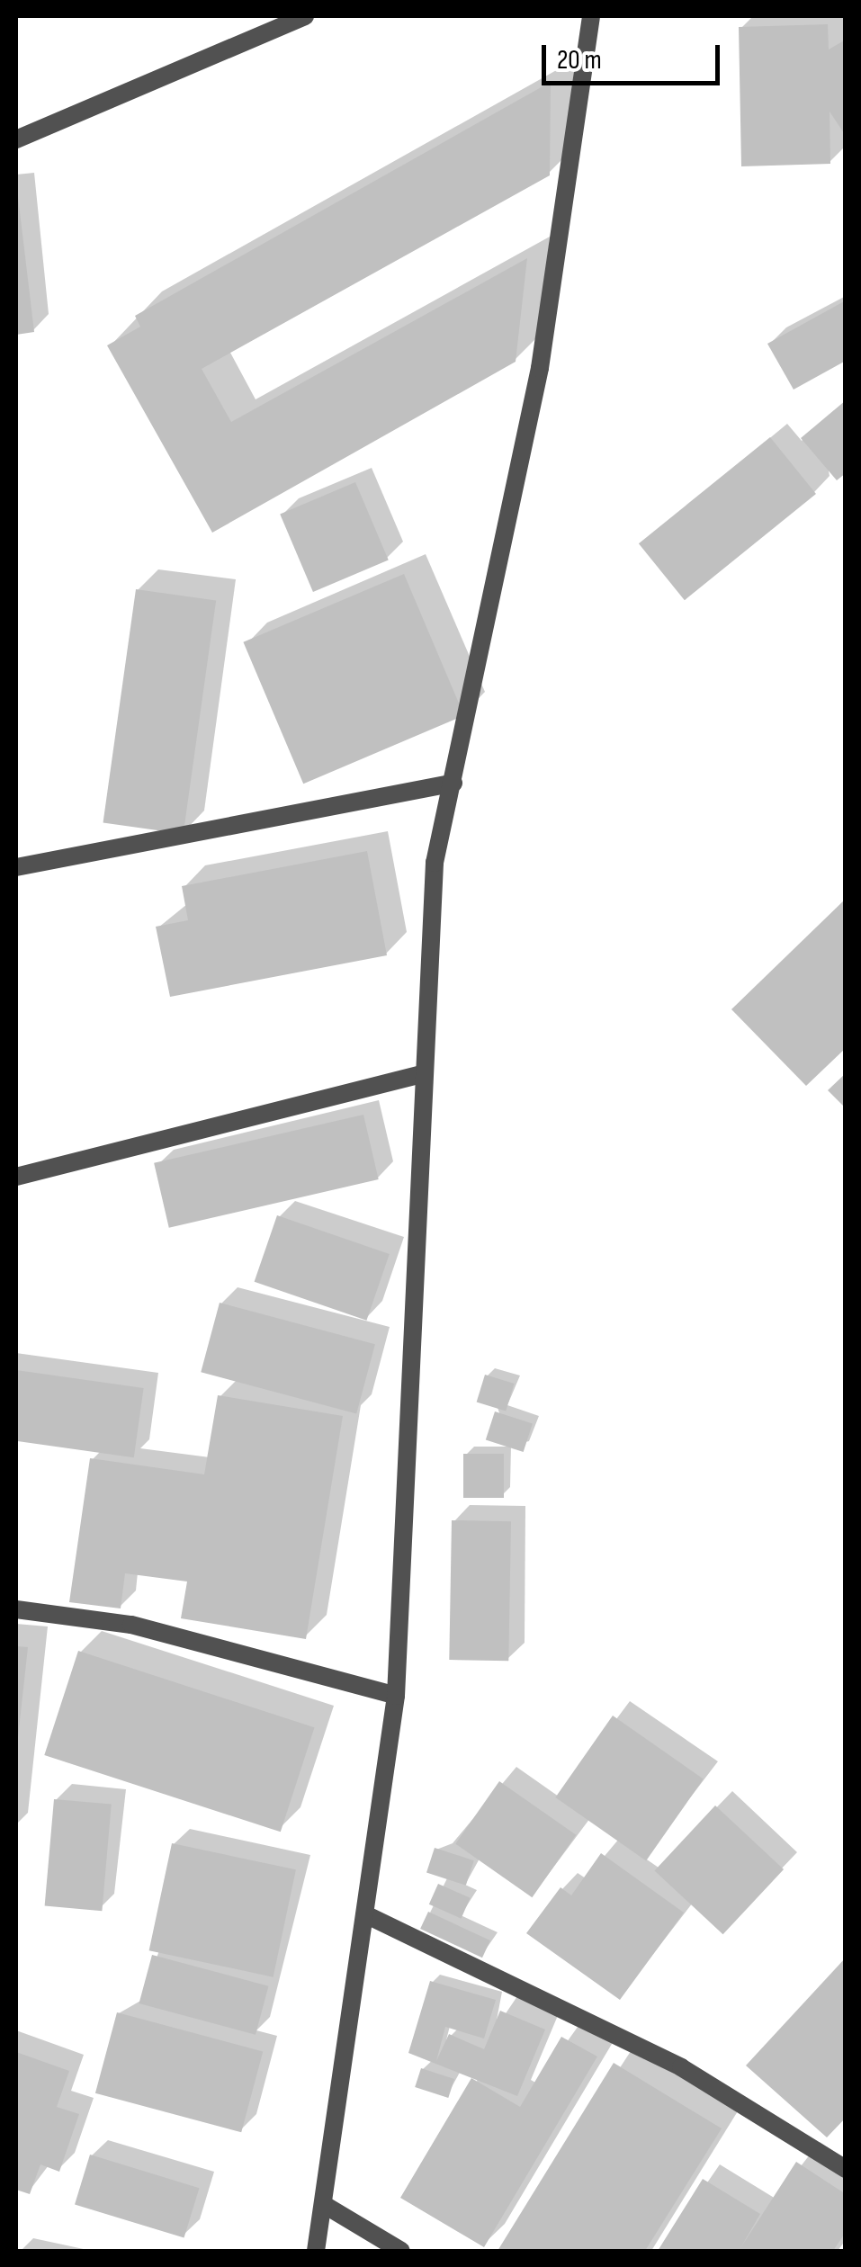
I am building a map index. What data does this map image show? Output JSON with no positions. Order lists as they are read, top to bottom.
{
  "scale_bar": "20 m"
}
